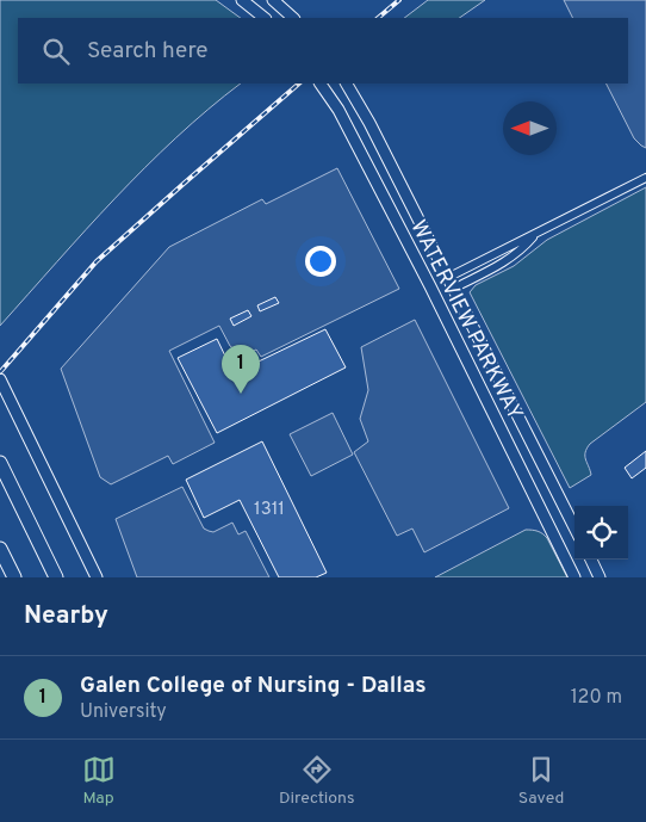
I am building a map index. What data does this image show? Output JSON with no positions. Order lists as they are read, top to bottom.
{
  "streets": {
    "main road": ["WATERVIEW PARKWAY"]
  },
  "house_numbers": ["1311"],
  "north": "left",
  "page": {
    "search": "Search here",
    "pins": "1",
    "heading": "Nearby",
    "list": [
      {
        "mark": "1",
        "name": "Galen College of Nursing - Dallas",
        "note": "University",
        "value": "120 m"
      }
    ],
    "nav": ["Map", "Directions", "Saved"]
  }
}
